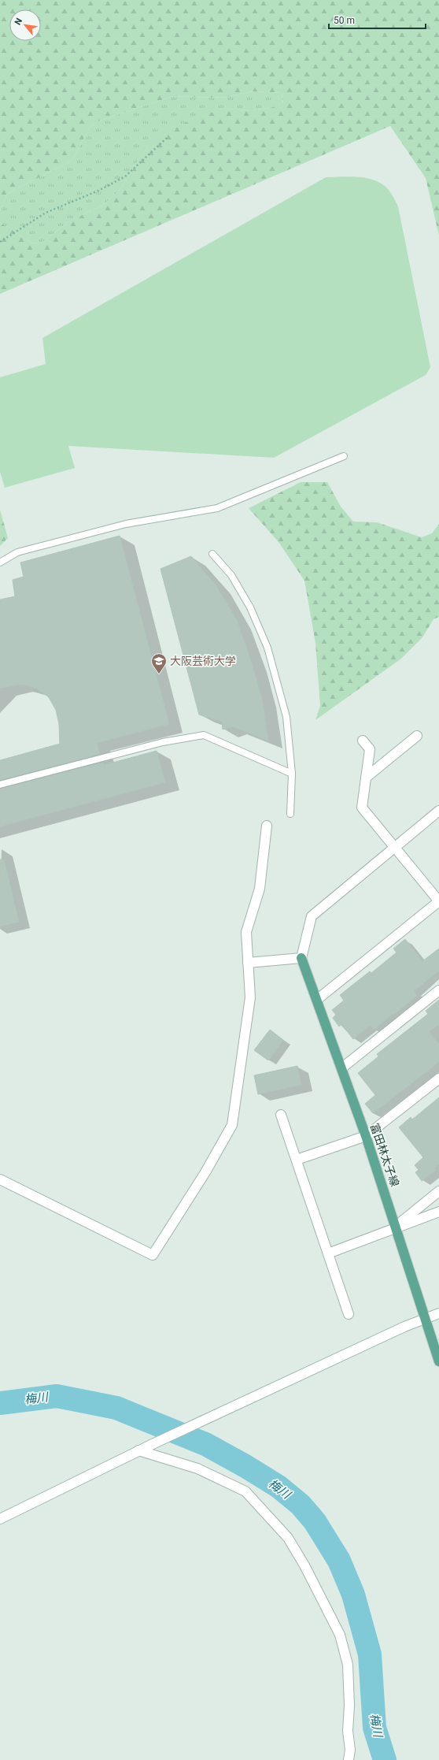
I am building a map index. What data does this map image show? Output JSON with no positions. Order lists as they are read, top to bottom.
{
  "streets": {
    "main road": ["富田林太子線"]
  },
  "water": ["梅川"],
  "places": {
    "school or university": ["大阪芸術大学"]
  },
  "scale_bar": "50 m",
  "north": "top left"
}
